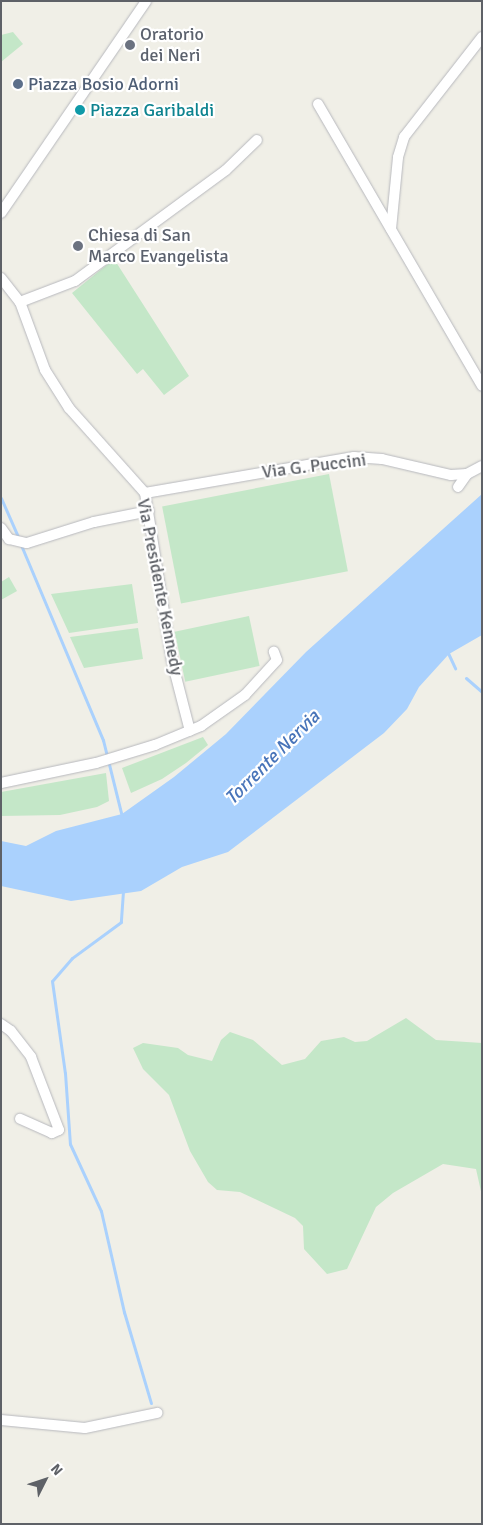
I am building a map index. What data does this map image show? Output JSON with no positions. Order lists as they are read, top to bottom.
{
  "streets": {
    "street": ["Via G. Puccini", "Via Presidente Kennedy"]
  },
  "crossings": [
    ["Via G. Puccini", "Via Presidente Kennedy"]
  ],
  "water": ["Torrente Nervia"],
  "places": [
    "Oratorio dei Neri",
    "Piazza Bosio Adorni",
    "Piazza Garibaldi",
    "Chiesa di San Marco Evangelista"
  ],
  "north": "top right"
}
